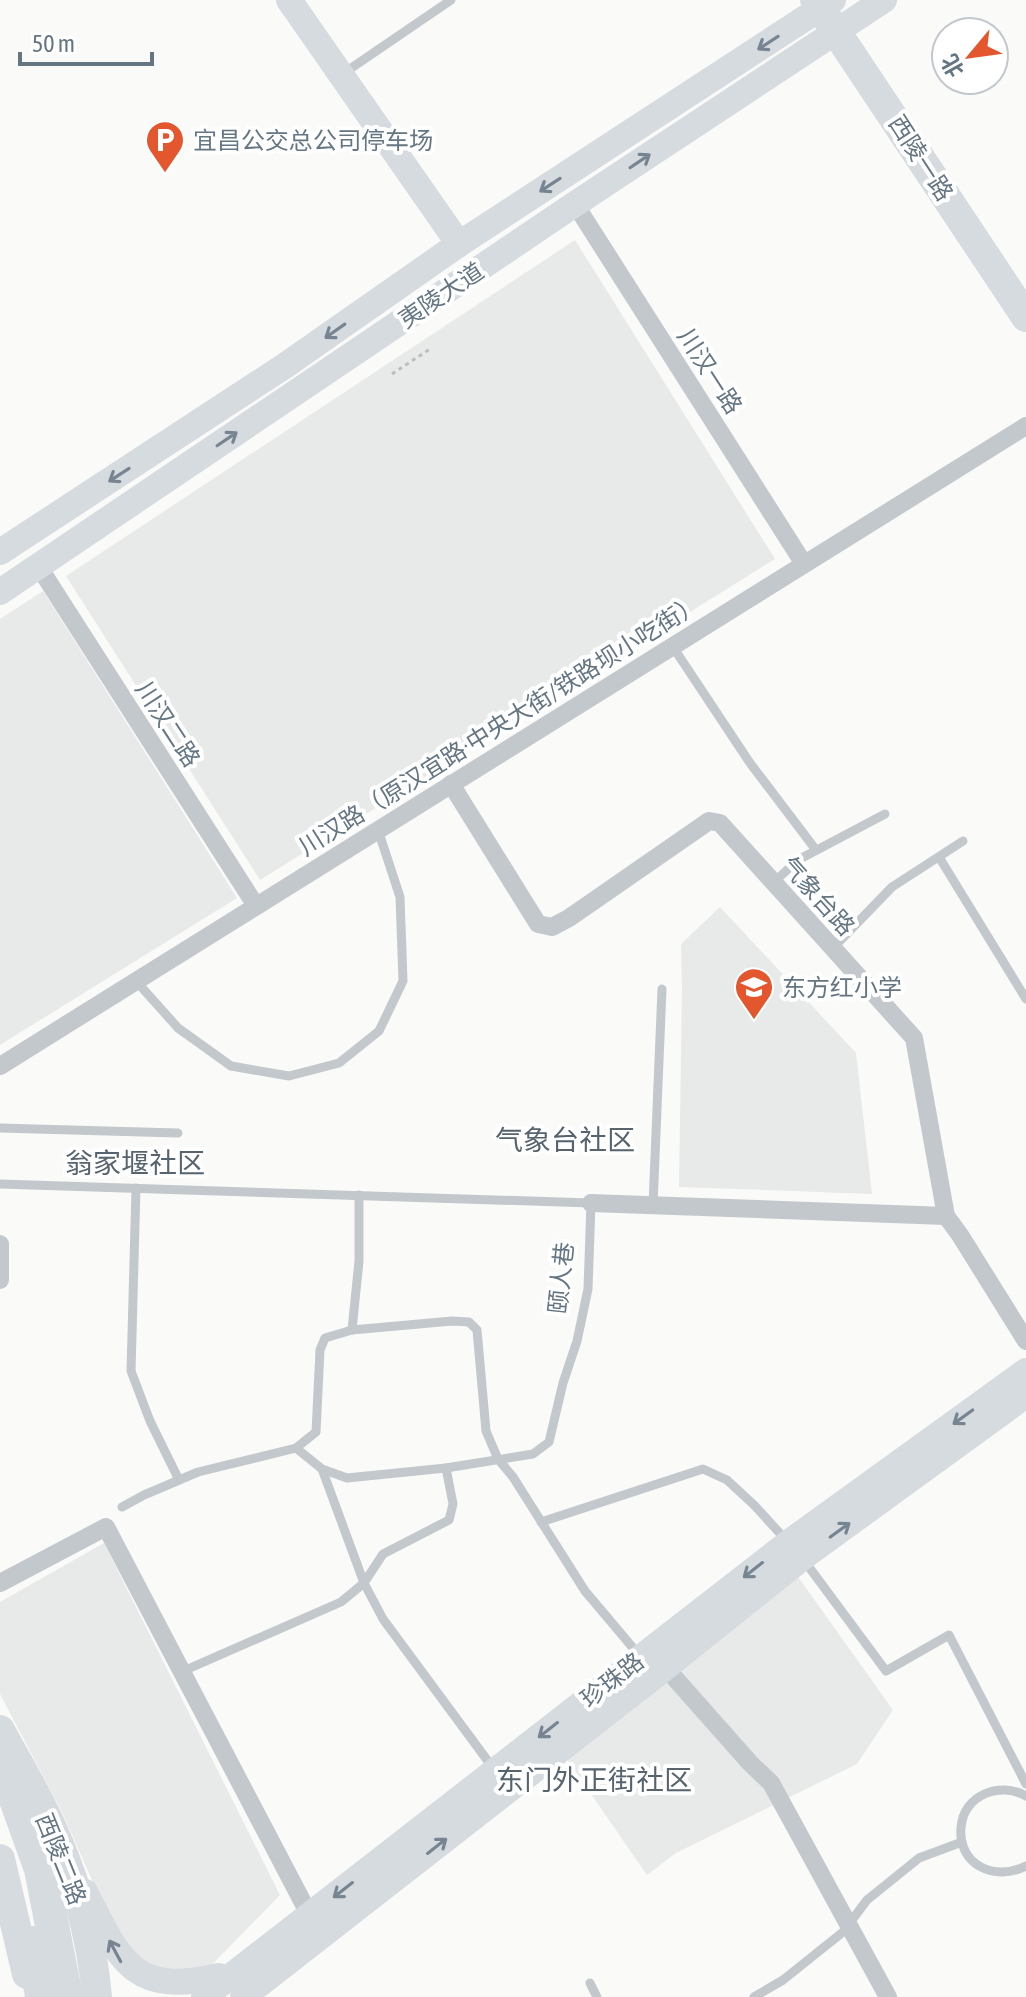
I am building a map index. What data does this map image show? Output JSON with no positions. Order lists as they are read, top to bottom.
{
  "streets": {
    "main road": [
      "西陵一路",
      "夷陵大道",
      "珍珠路",
      "西陵二路"
    ],
    "street": [
      "川汉一路",
      "川汉二路",
      "川汉路（原汉宜路·中央大街/铁路坝小吃街）",
      "气象台路"
    ],
    "lane": ["颐人巷"]
  },
  "crossings": [
    ["西陵一路", "夷陵大道"],
    ["夷陵大道", "川汉一路"],
    ["夷陵大道", "川汉二路"],
    ["川汉一路", "川汉路（原汉宜路·中央大街/铁路坝小吃街）"],
    ["川汉二路", "川汉路（原汉宜路·中央大街/铁路坝小吃街）"],
    ["川汉路（原汉宜路·中央大街/铁路坝小吃街）", "气象台路"]
  ],
  "districts": ["气象台社区", "翁家堰社区", "东门外正街社区"],
  "places": {
    "parking": ["宜昌公交总公司停车场"],
    "school or university": ["东方红小学"]
  },
  "scale_bar": "50 m",
  "north": "bottom left"
}
